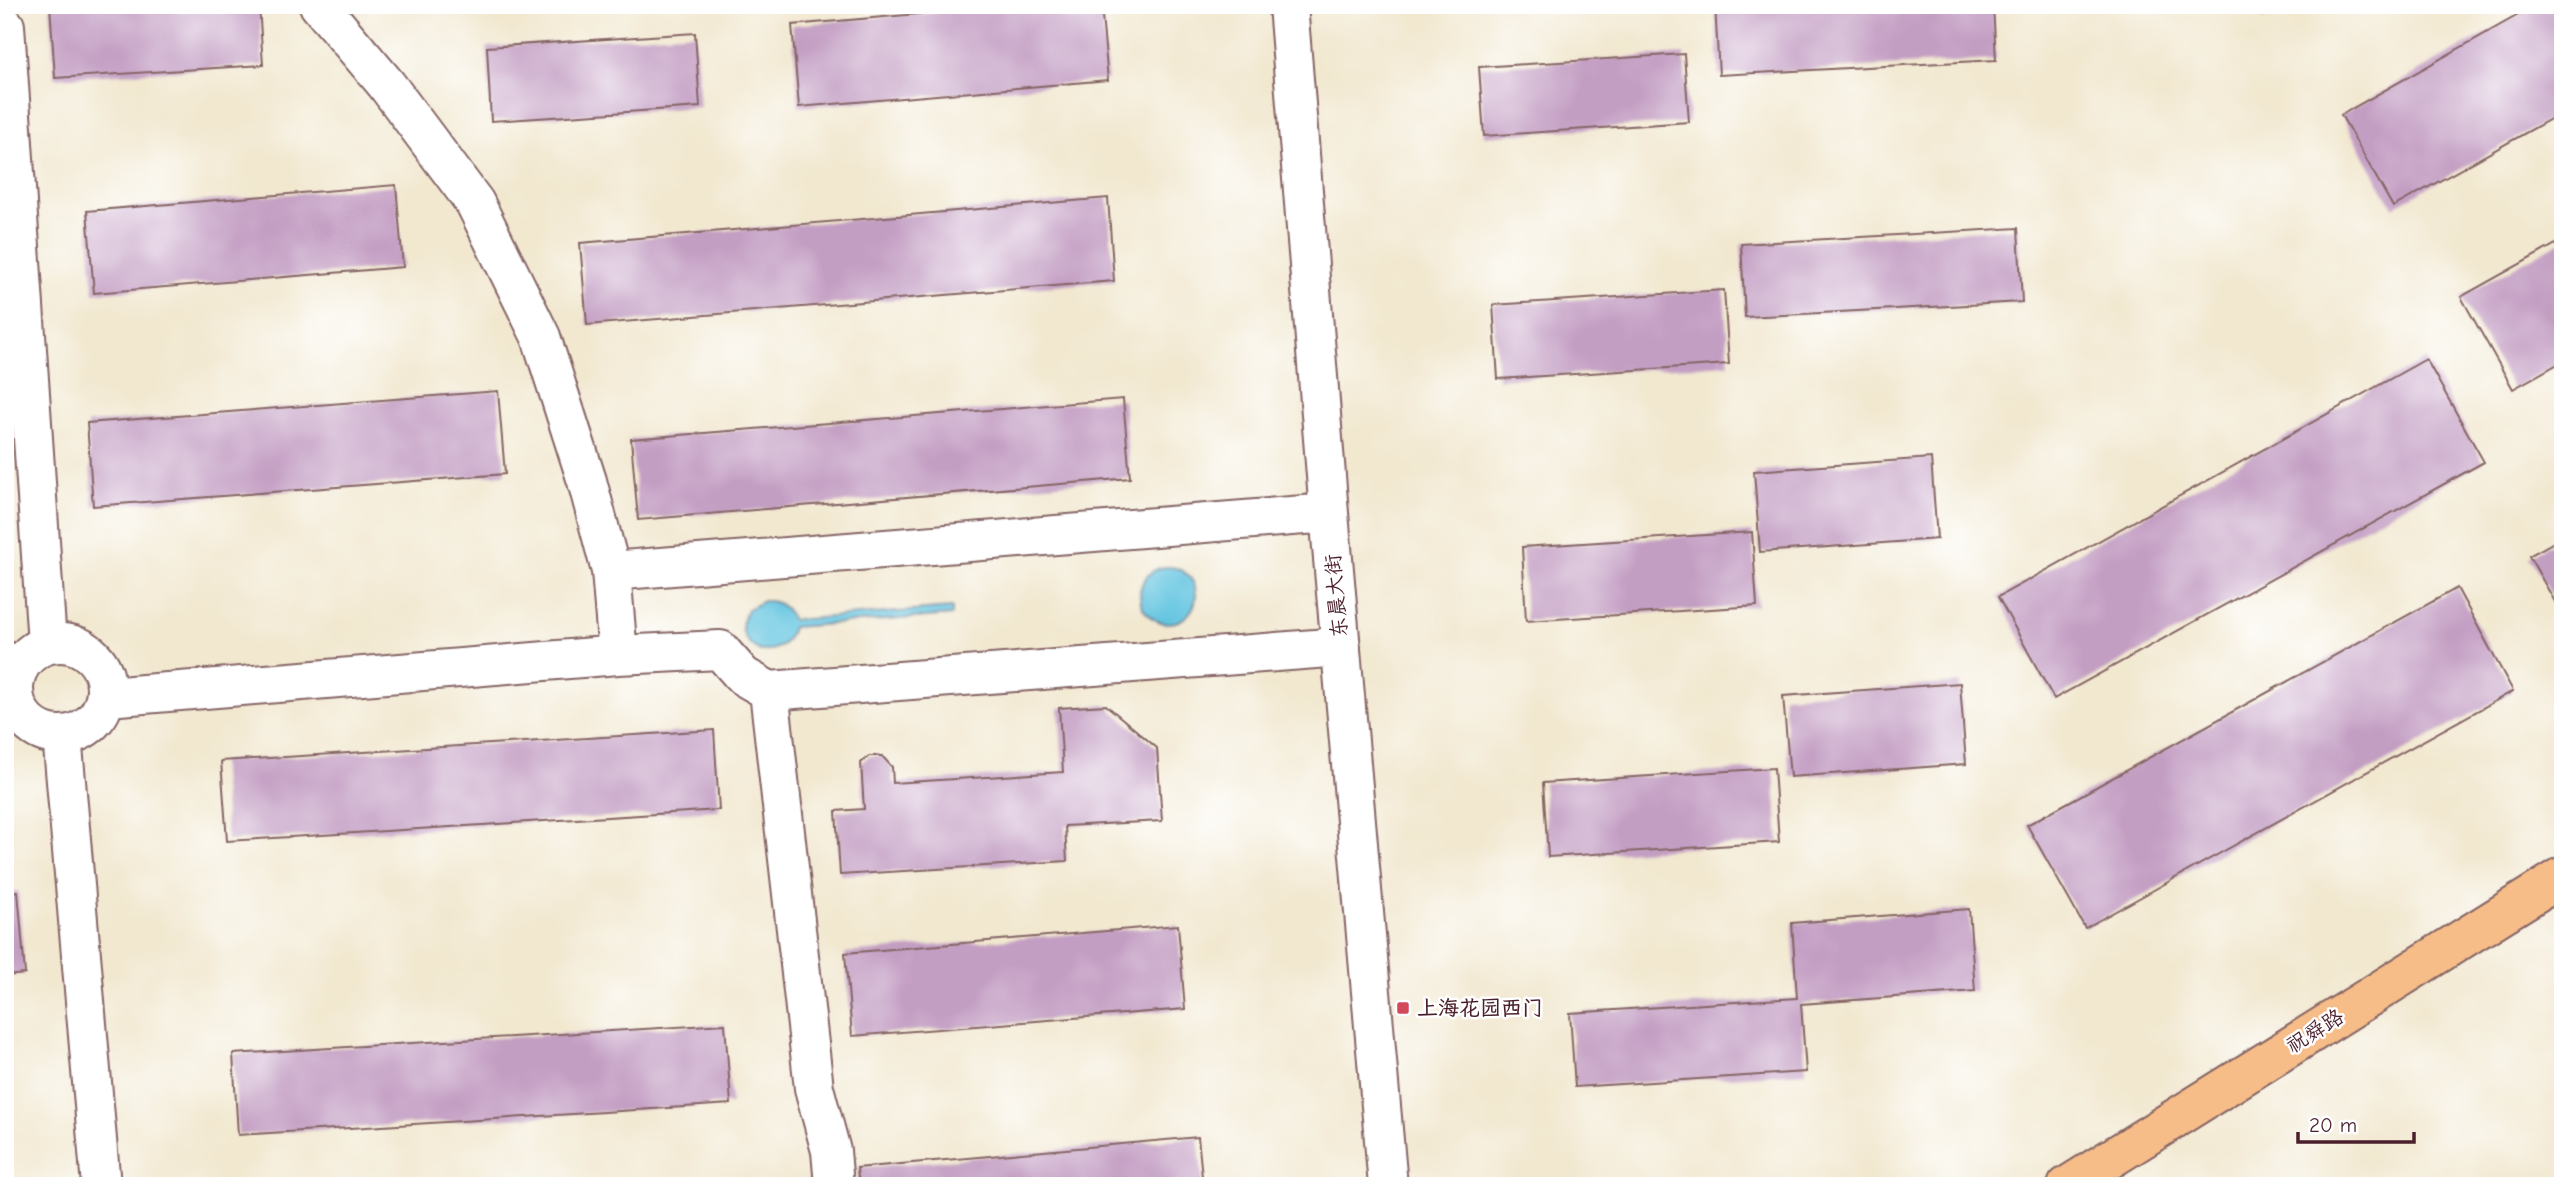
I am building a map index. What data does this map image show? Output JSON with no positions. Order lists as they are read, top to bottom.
{
  "streets": {
    "main road": ["祝舜路"],
    "street": ["东晨大街"]
  },
  "places": {
    "transit": ["上海花园西门"]
  },
  "scale_bar": "20 m"
}
